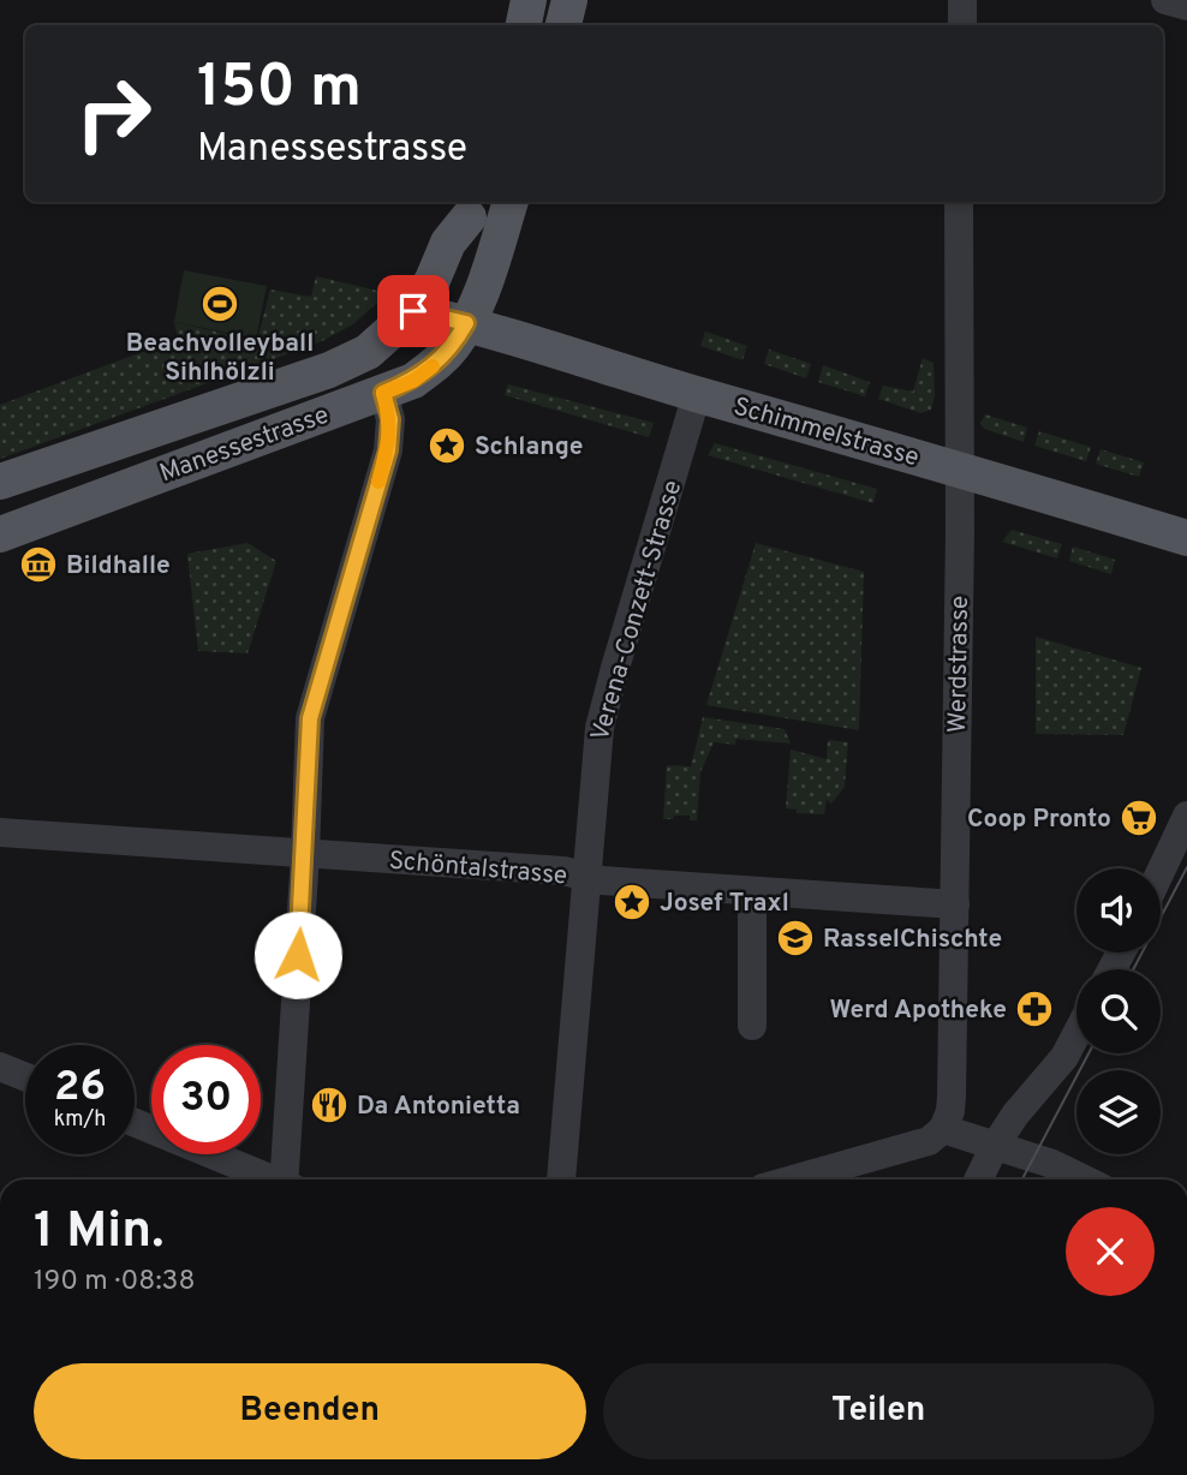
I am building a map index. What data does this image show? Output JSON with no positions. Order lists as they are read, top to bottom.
{
  "streets": {
    "main road": ["Schimmelstrasse", "Manessestrasse"],
    "street": ["Verena-Conzett-Strasse", "Werdstrasse", "Schöntalstrasse"]
  },
  "crossings": [
    ["Schimmelstrasse", "Manessestrasse"],
    ["Schimmelstrasse", "Verena-Conzett-Strasse"],
    ["Schimmelstrasse", "Werdstrasse"],
    ["Verena-Conzett-Strasse", "Schöntalstrasse"],
    ["Werdstrasse", "Schöntalstrasse"]
  ],
  "places": {
    "sports": ["Beachvolleyball Sihlhölzli"],
    "place": ["Schlange", "Josef Traxl"],
    "museum": ["Bildhalle"],
    "supermarket": ["Coop Pronto"],
    "school or university": ["RasselChischte"],
    "pharmacy": ["Werd Apotheke"],
    "restaurant": ["Da Antonietta"]
  },
  "page": {
    "turn": ["150 m", "Manessestrasse"],
    "speed": "26 km/h",
    "limit": "30",
    "heading": ["1 Min.", "190 m · 08:38"],
    "buttons": ["Beenden", "Teilen"]
  }
}
